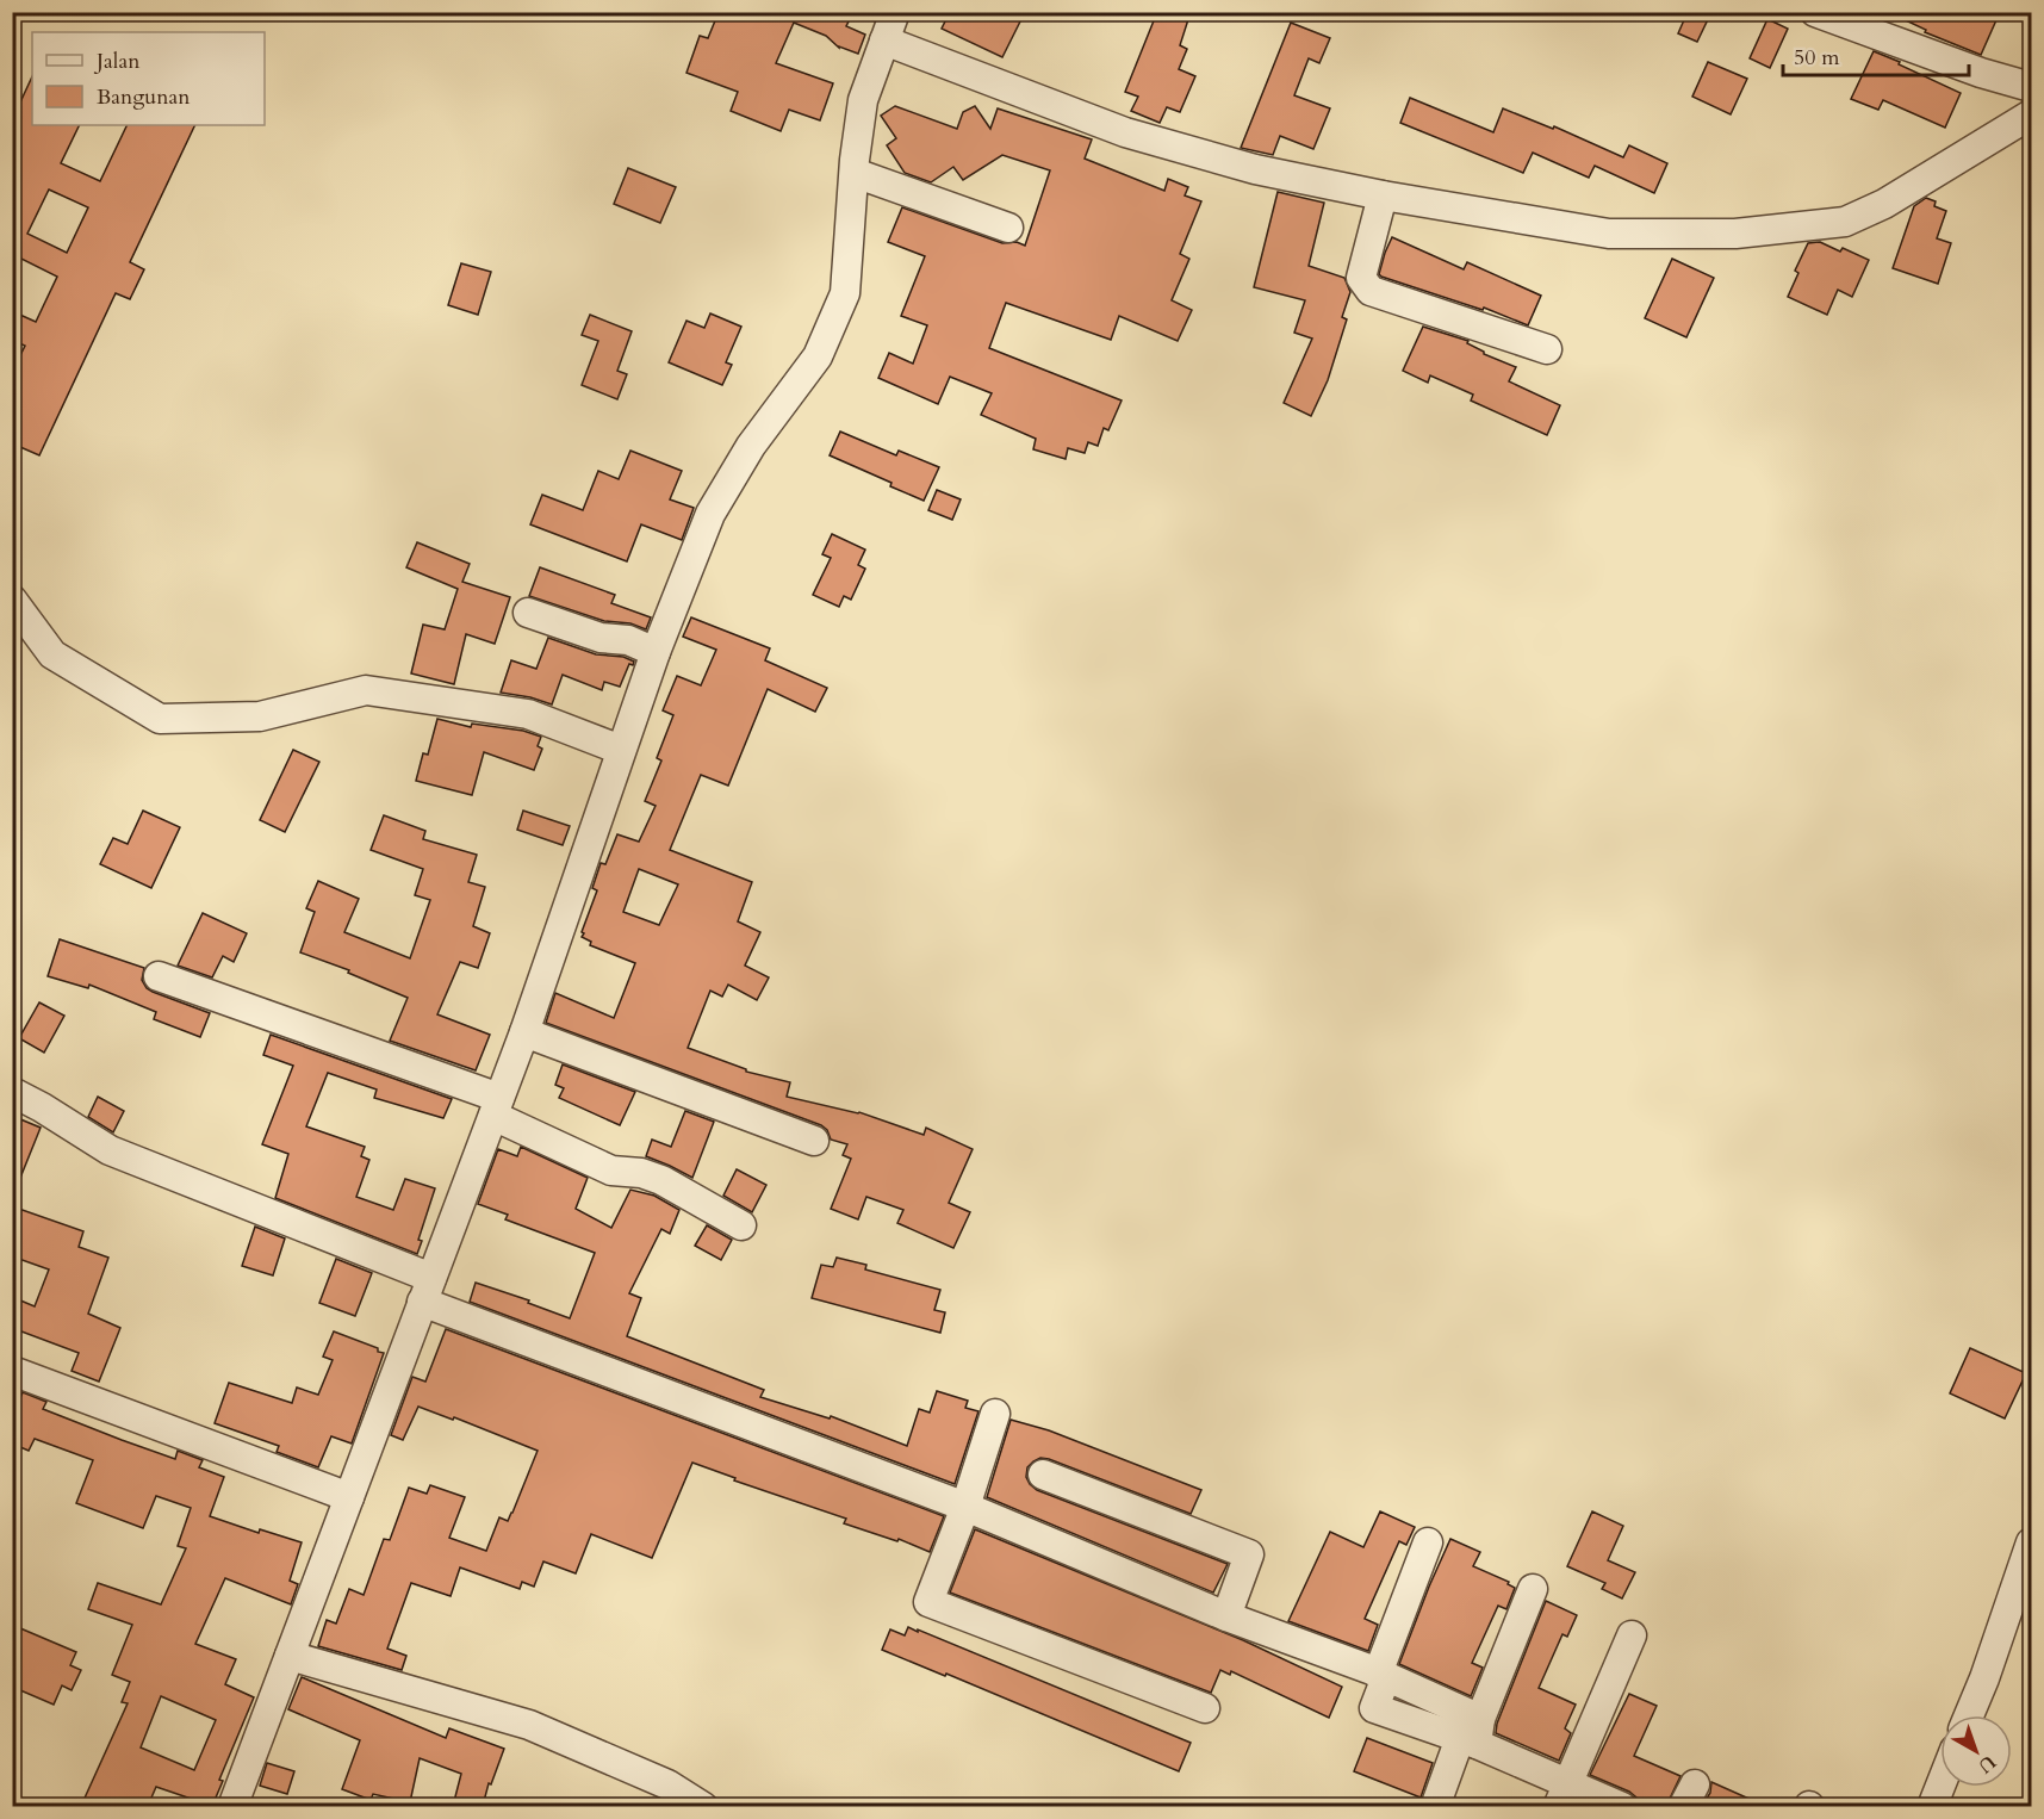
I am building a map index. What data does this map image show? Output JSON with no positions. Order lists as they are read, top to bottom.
{
  "legend": ["Jalan", "Bangunan"],
  "scale_bar": "50 m",
  "north": "bottom right"
}
